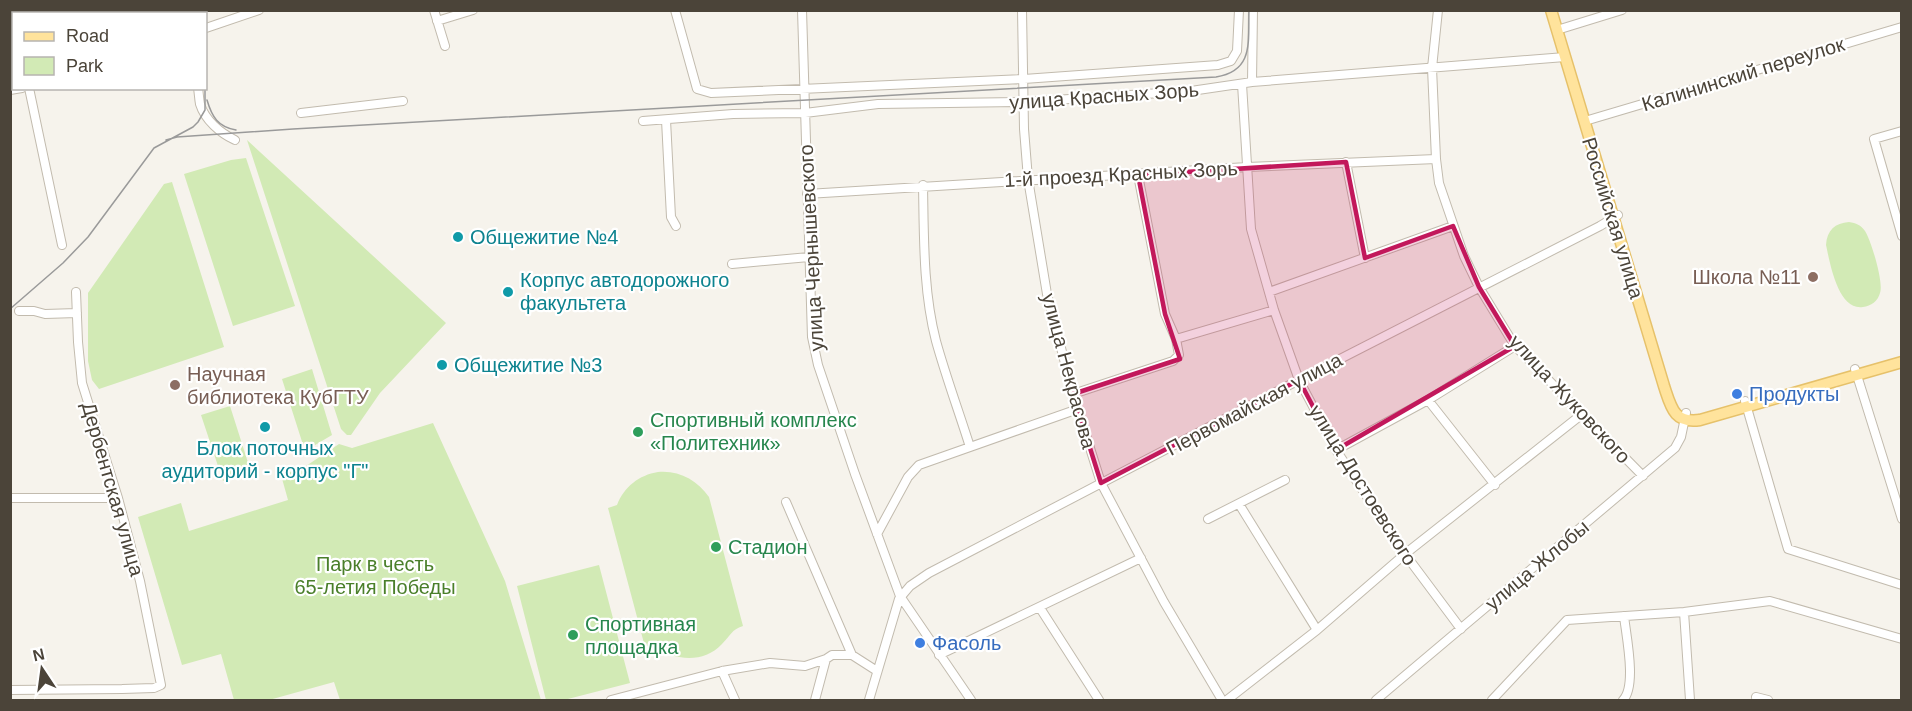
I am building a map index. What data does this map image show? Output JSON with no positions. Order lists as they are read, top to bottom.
{
  "streets": {
    "main road": ["Российская улица"],
    "street": [
      "Калининский переулок",
      "улица Красных Зорь",
      "1-й проезд Красных Зорь",
      "улица Чернышевского",
      "улица Некрасова",
      "улица Жуковского",
      "Первомайская улица",
      "улица Достоевского",
      "Дербентская улица",
      "улица Жлобы"
    ]
  },
  "crossings": [
    ["Калининский переулок", "Российская улица"],
    ["улица Красных Зорь", "Российская улица"],
    ["улица Красных Зорь", "улица Чернышевского"],
    ["улица Красных Зорь", "улица Некрасова"],
    ["улица Красных Зорь", "улица Жуковского"],
    ["улица Красных Зорь", "улица Достоевского"],
    ["1-й проезд Красных Зорь", "улица Чернышевского"],
    ["1-й проезд Красных Зорь", "улица Некрасова"],
    ["1-й проезд Красных Зорь", "улица Жуковского"],
    ["1-й проезд Красных Зорь", "улица Достоевского"],
    ["Российская улица", "Первомайская улица"],
    ["Российская улица", "улица Жлобы"],
    ["улица Чернышевского", "Первомайская улица"],
    ["улица Некрасова", "Первомайская улица"],
    ["улица Жуковского", "Первомайская улица"],
    ["улица Жуковского", "улица Жлобы"],
    ["Первомайская улица", "улица Достоевского"],
    ["улица Достоевского", "улица Жлобы"]
  ],
  "parks": ["Парк в честь 65-летия Победы"],
  "places": [
    "Общежитие №4",
    "Школа №11",
    "Корпус автодорожного факультета",
    "Общежитие №3",
    "Научная библиотека КубГТУ",
    "Продукты",
    "Блок поточных аудиторий - корпус \"Г\"",
    "Спортивный комплекс «Политехник»",
    "Стадион",
    "Спортивная площадка",
    "Фасоль"
  ],
  "legend": ["Road", "Park"],
  "north": "top"
}
